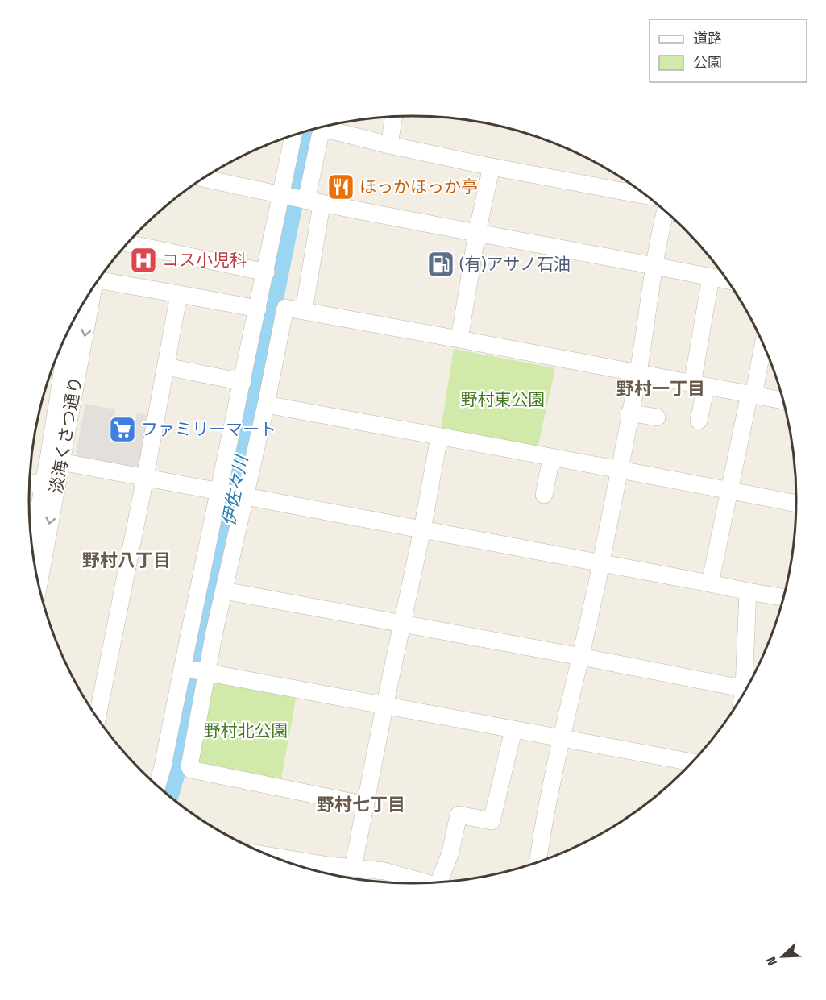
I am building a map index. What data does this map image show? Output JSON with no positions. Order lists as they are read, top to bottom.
{
  "streets": {
    "street": ["淡海くさつ通り"]
  },
  "districts": ["野村一丁目", "野村八丁目", "野村七丁目"],
  "water": ["伊佐々川"],
  "parks": ["野村東公園", "野村北公園"],
  "places": {
    "restaurant": ["ほっかほっか亭"],
    "hospital": ["コス小児科"],
    "fuel station": ["(有)アサノ石油"],
    "supermarket": ["ファミリーマート"]
  },
  "legend": ["道路", "公園"],
  "north": "bottom left"
}
